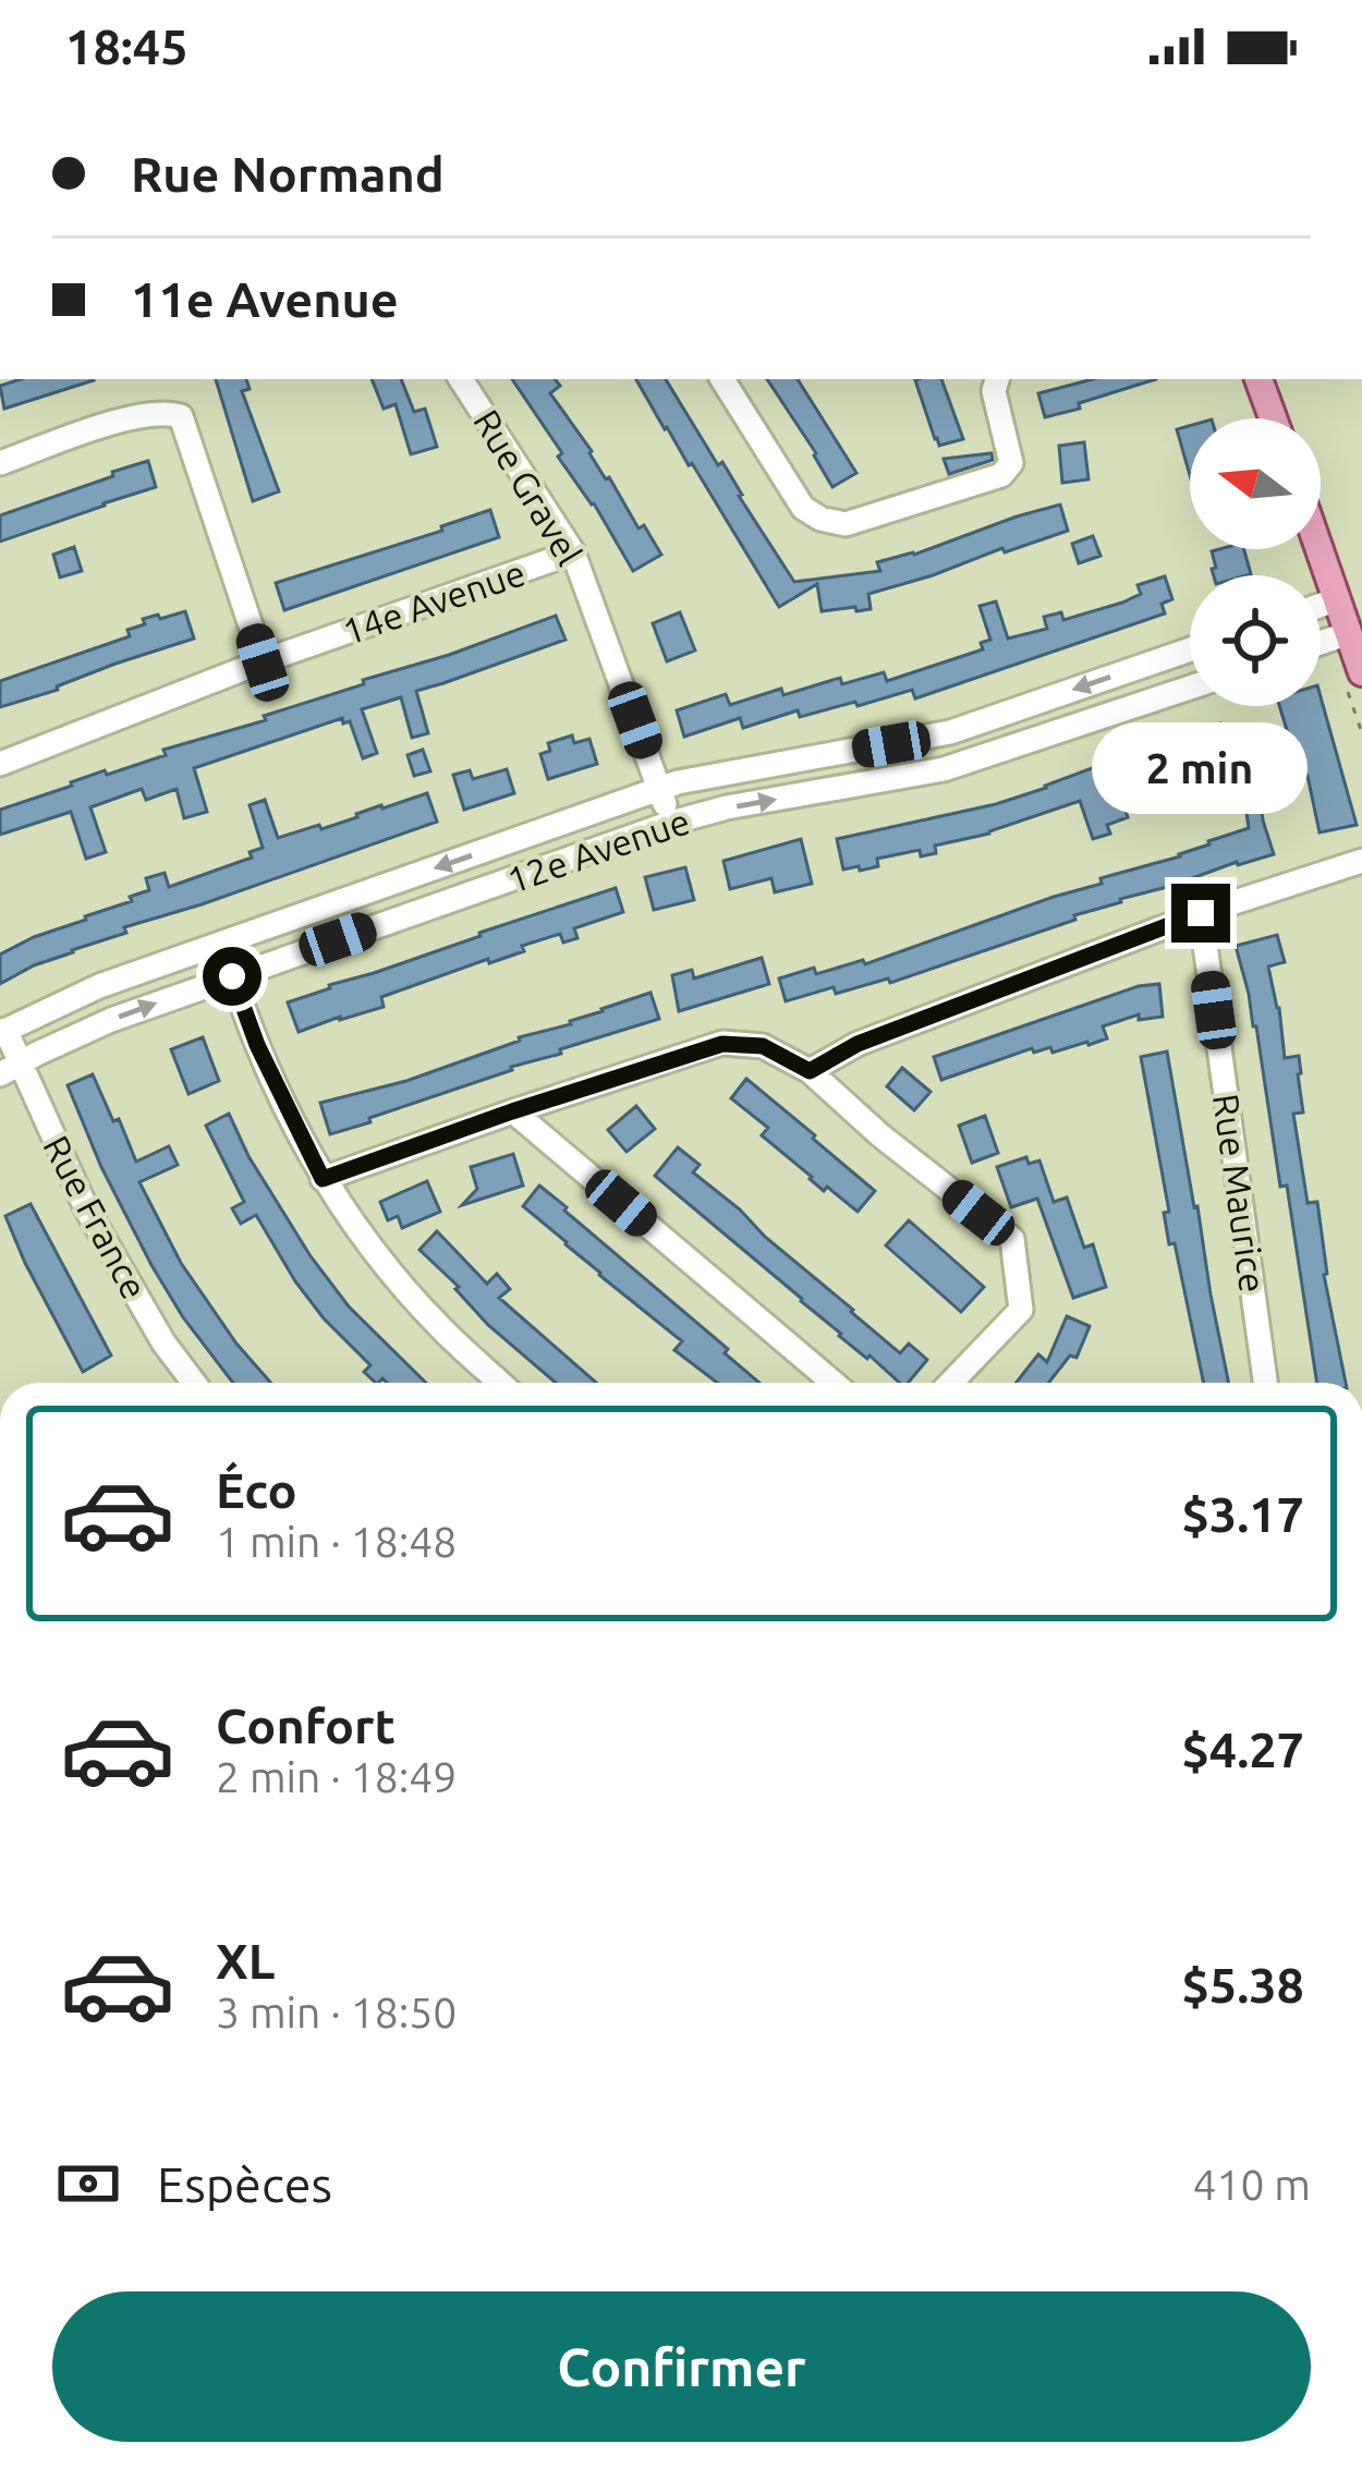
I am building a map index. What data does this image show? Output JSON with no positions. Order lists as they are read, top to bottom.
{
  "streets": {
    "street": [
      "Rue Gravel",
      "14e Avenue",
      "12e Avenue",
      "Rue Maurice",
      "Rue France"
    ]
  },
  "crossings": [
    ["Rue Gravel", "14e Avenue"],
    ["Rue Gravel", "12e Avenue"],
    ["12e Avenue", "Rue France"]
  ],
  "north": "left",
  "page": {
    "status": "18:45",
    "banner": ["Rue Normand", "11e Avenue"],
    "bubble": "2 min",
    "list": [
      {
        "name": "Éco",
        "note": "1 min · 18:48",
        "value": "$3.17"
      },
      {
        "name": "Confort",
        "note": "2 min · 18:49",
        "value": "$4.27"
      },
      {
        "name": "XL",
        "note": "3 min · 18:50",
        "value": "$5.38"
      }
    ],
    "pay": ["Espèces", "410 m"],
    "buttons": "Confirmer"
  }
}
